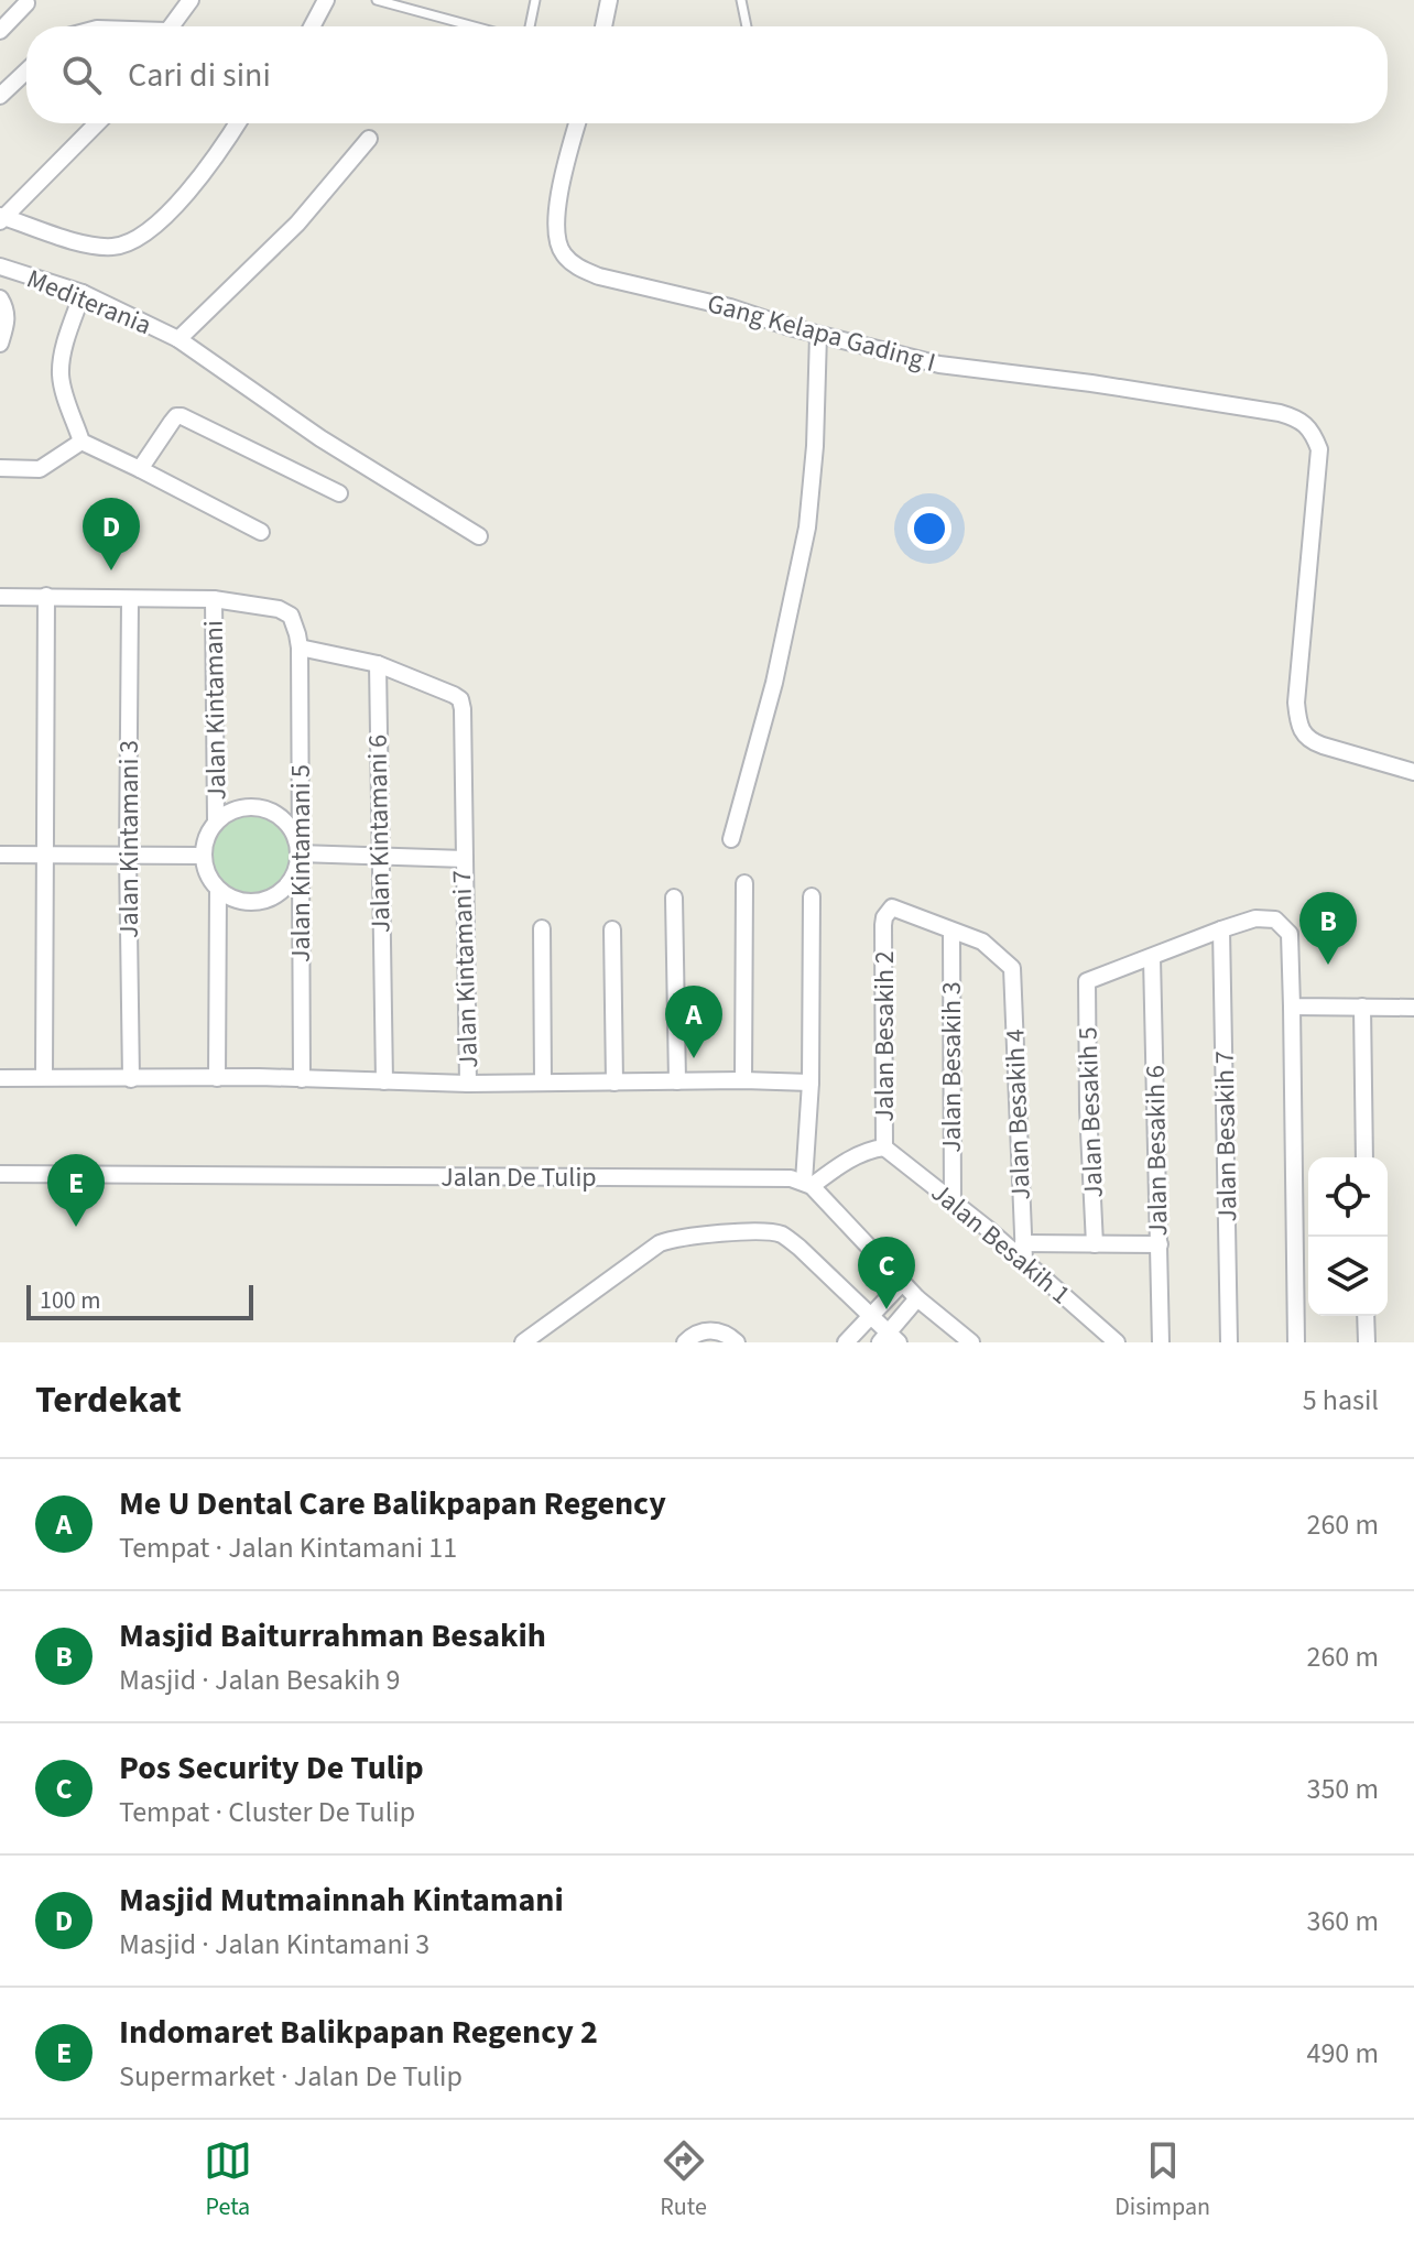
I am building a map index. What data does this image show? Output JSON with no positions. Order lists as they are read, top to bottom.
{
  "streets": {
    "street": [
      "Mediterania",
      "Gang Kelapa Gading I",
      "Jalan Kintamani",
      "Jalan Kintamani 6",
      "Jalan Kintamani 3",
      "Jalan Kintamani 5",
      "Jalan Kintamani 7",
      "Jalan Besakih 2",
      "Jalan Besakih 3",
      "Jalan Besakih 5",
      "Jalan Besakih 4",
      "Jalan Besakih 7",
      "Jalan Besakih 6",
      "Jalan De Tulip",
      "Jalan Besakih 1"
    ]
  },
  "crossings": [
    ["Jalan Kintamani", "Jalan Kintamani 5"],
    ["Jalan Kintamani", "Jalan Kintamani 7"],
    ["Jalan Kintamani 6", "Jalan Kintamani 7"],
    ["Jalan Kintamani 5", "Jalan Kintamani 7"],
    ["Jalan Besakih 2", "Jalan Besakih 3"],
    ["Jalan Besakih 2", "Jalan Besakih 4"],
    ["Jalan Besakih 2", "Jalan Besakih 1"],
    ["Jalan Besakih 3", "Jalan Besakih 4"],
    ["Jalan Besakih 3", "Jalan Besakih 1"],
    ["Jalan Besakih 5", "Jalan Besakih 6"],
    ["Jalan Besakih 4", "Jalan Besakih 1"]
  ],
  "scale_bar": "100 m",
  "page": {
    "search": "Cari di sini",
    "pins": [
      "D",
      "B",
      "A",
      "E",
      "C"
    ],
    "scale": "100 m",
    "heading": ["Terdekat", "5 hasil"],
    "list": [
      {
        "mark": "A",
        "name": "Me U Dental Care Balikpapan Regency",
        "note": "Tempat · Jalan Kintamani 11",
        "value": "260 m"
      },
      {
        "mark": "B",
        "name": "Masjid Baiturrahman Besakih",
        "note": "Masjid · Jalan Besakih 9",
        "value": "260 m"
      },
      {
        "mark": "C",
        "name": "Pos Security De Tulip",
        "note": "Tempat · Cluster De Tulip",
        "value": "350 m"
      },
      {
        "mark": "D",
        "name": "Masjid Mutmainnah Kintamani",
        "note": "Masjid · Jalan Kintamani 3",
        "value": "360 m"
      },
      {
        "mark": "E",
        "name": "Indomaret Balikpapan Regency 2",
        "note": "Supermarket · Jalan De Tulip",
        "value": "490 m"
      }
    ],
    "nav": ["Peta", "Rute", "Disimpan"]
  }
}
